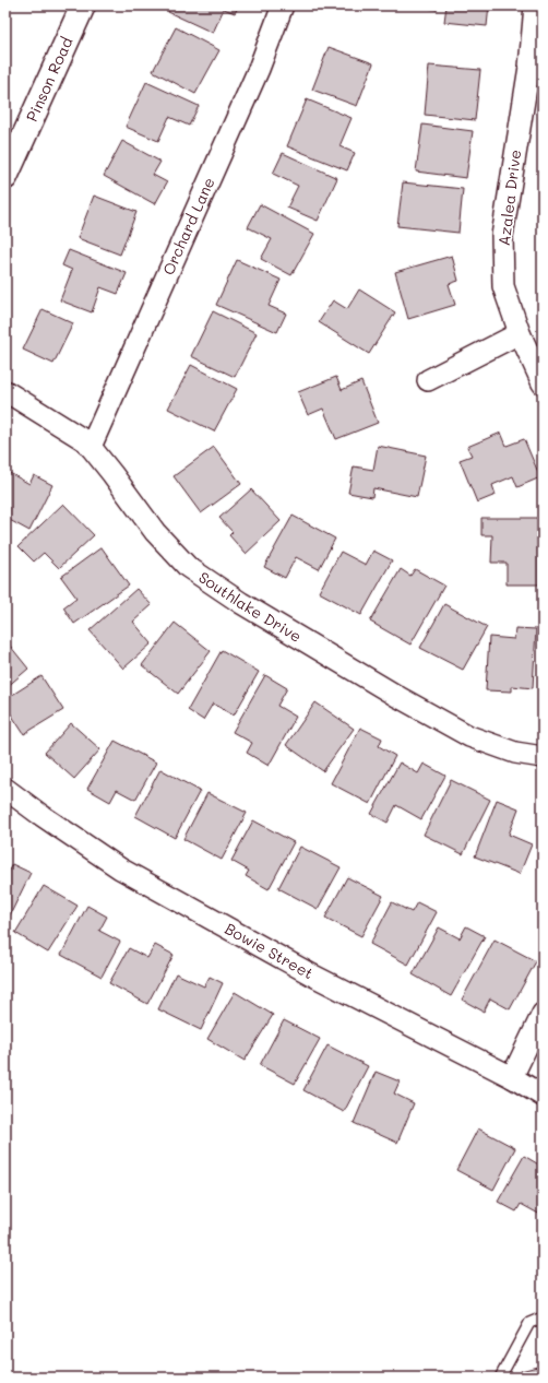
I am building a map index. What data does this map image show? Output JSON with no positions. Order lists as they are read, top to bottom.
{
  "streets": {
    "main road": ["Pinson Road"],
    "street": [
      "Azalea Drive",
      "Orchard Lane",
      "Southlake Drive",
      "Bowie Street"
    ]
  },
  "crossings": [
    ["Orchard Lane", "Southlake Drive"]
  ]
}
